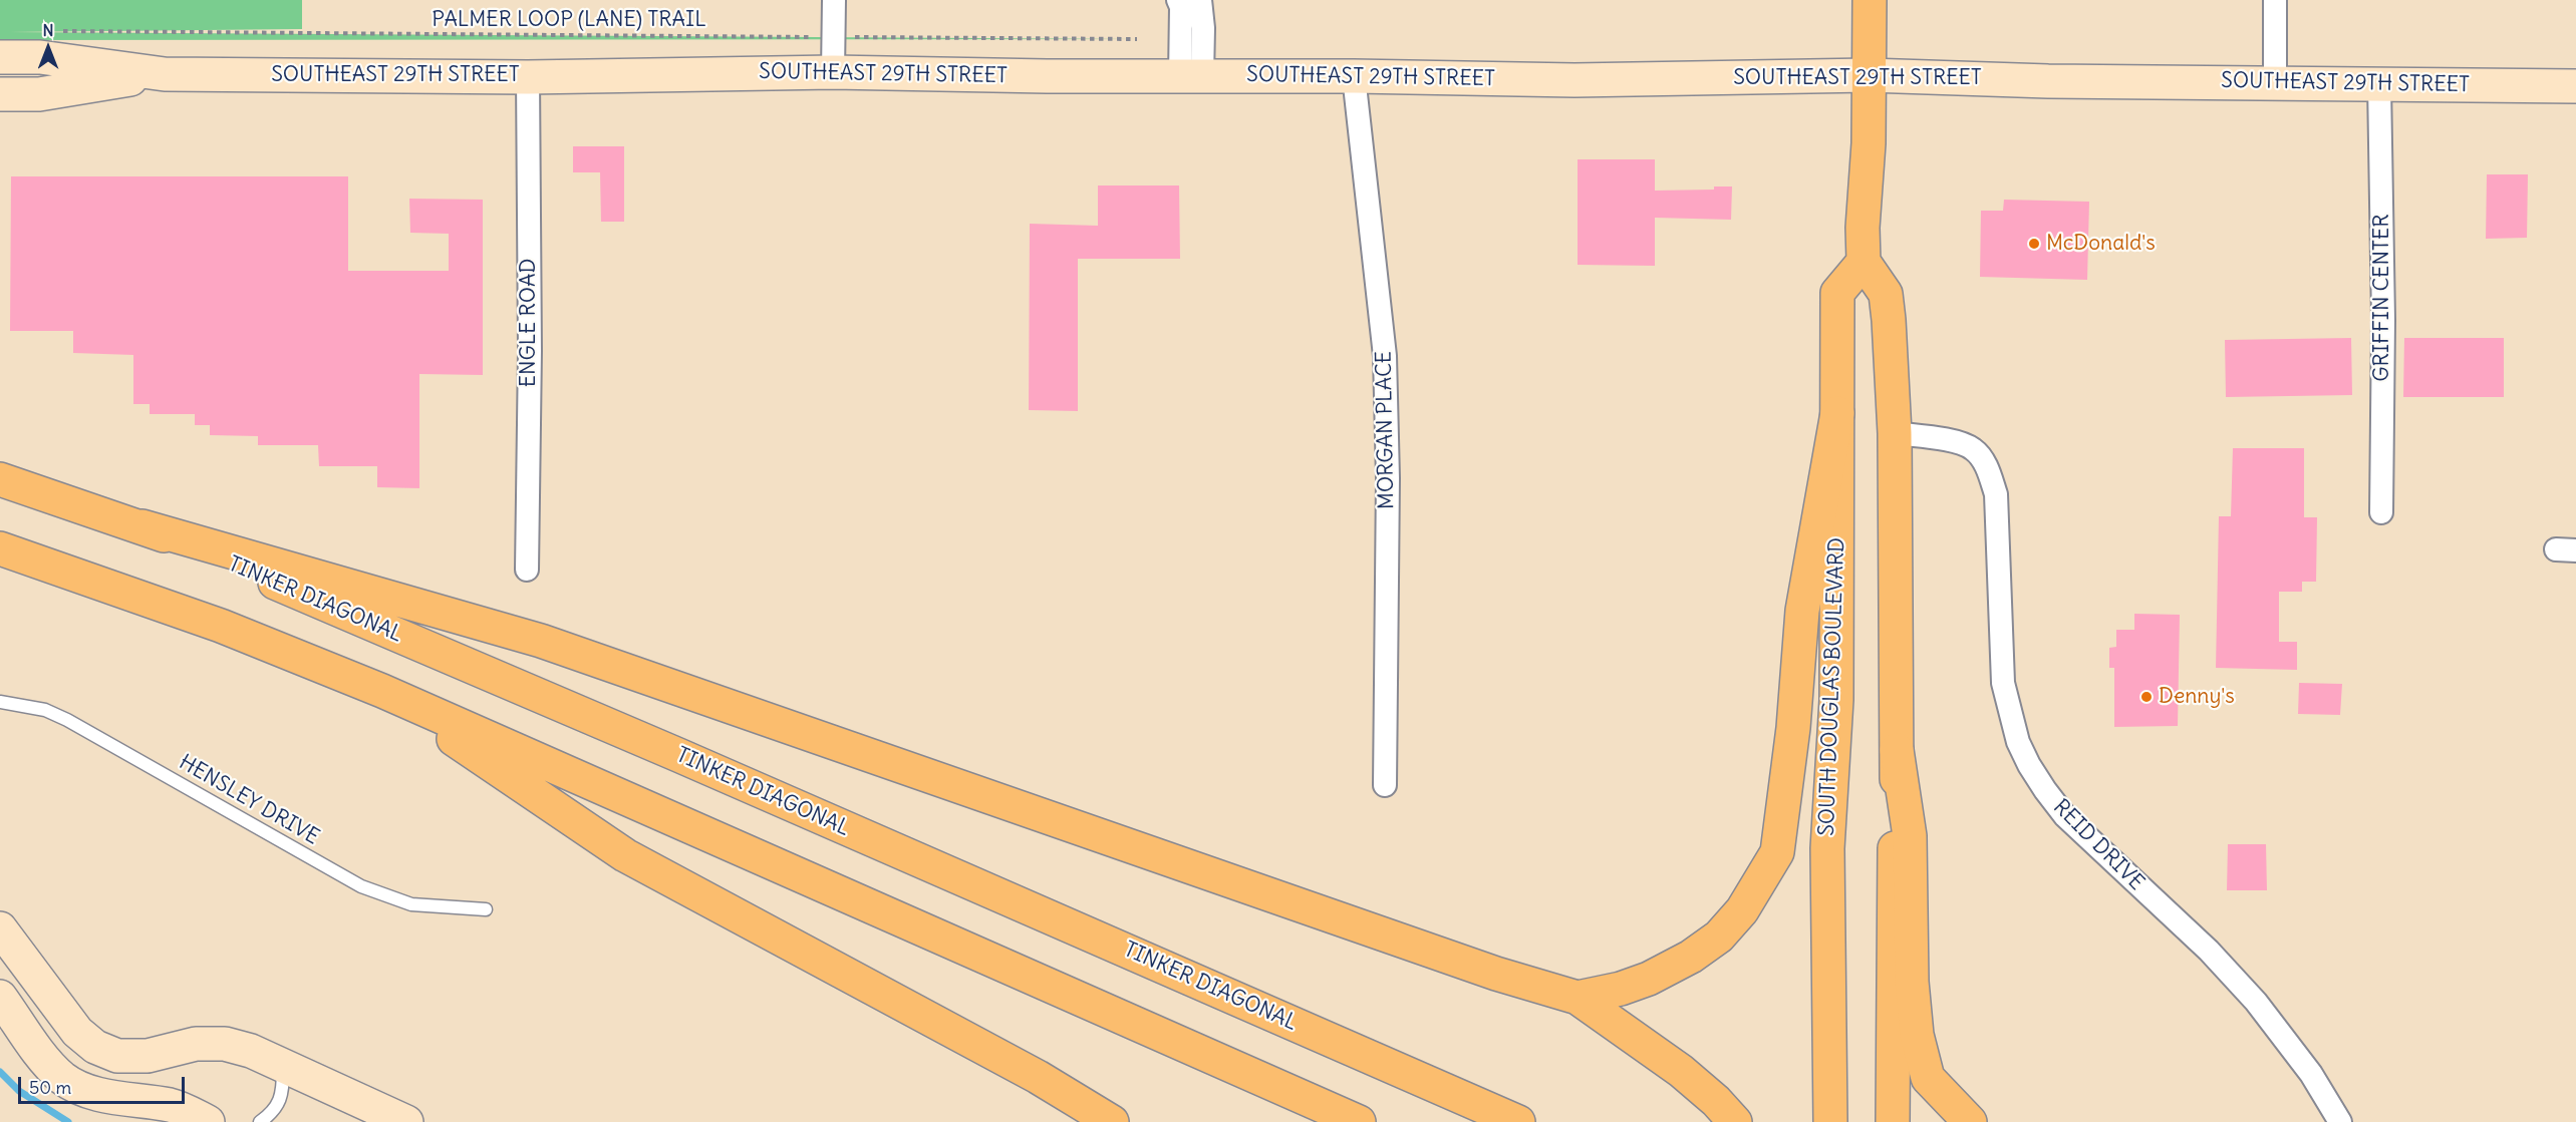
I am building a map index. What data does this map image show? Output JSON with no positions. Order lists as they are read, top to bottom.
{
  "streets": {
    "main road": ["SOUTHEAST 29TH STREET", "TINKER DIAGONAL", "SOUTH DOUGLAS BOULEVARD"],
    "street": [
      "GRIFFIN CENTER",
      "ENGLE ROAD",
      "MORGAN PLACE",
      "REID DRIVE"
    ],
    "lane": ["HENSLEY DRIVE"],
    "path": ["PALMER LOOP (LANE) TRAIL"]
  },
  "crossings": [
    ["SOUTHEAST 29TH STREET", "GRIFFIN CENTER"],
    ["SOUTHEAST 29TH STREET", "ENGLE ROAD"],
    ["SOUTHEAST 29TH STREET", "MORGAN PLACE"]
  ],
  "places": ["McDonald's", "Denny's"],
  "scale_bar": "50 m",
  "north": "top"
}
